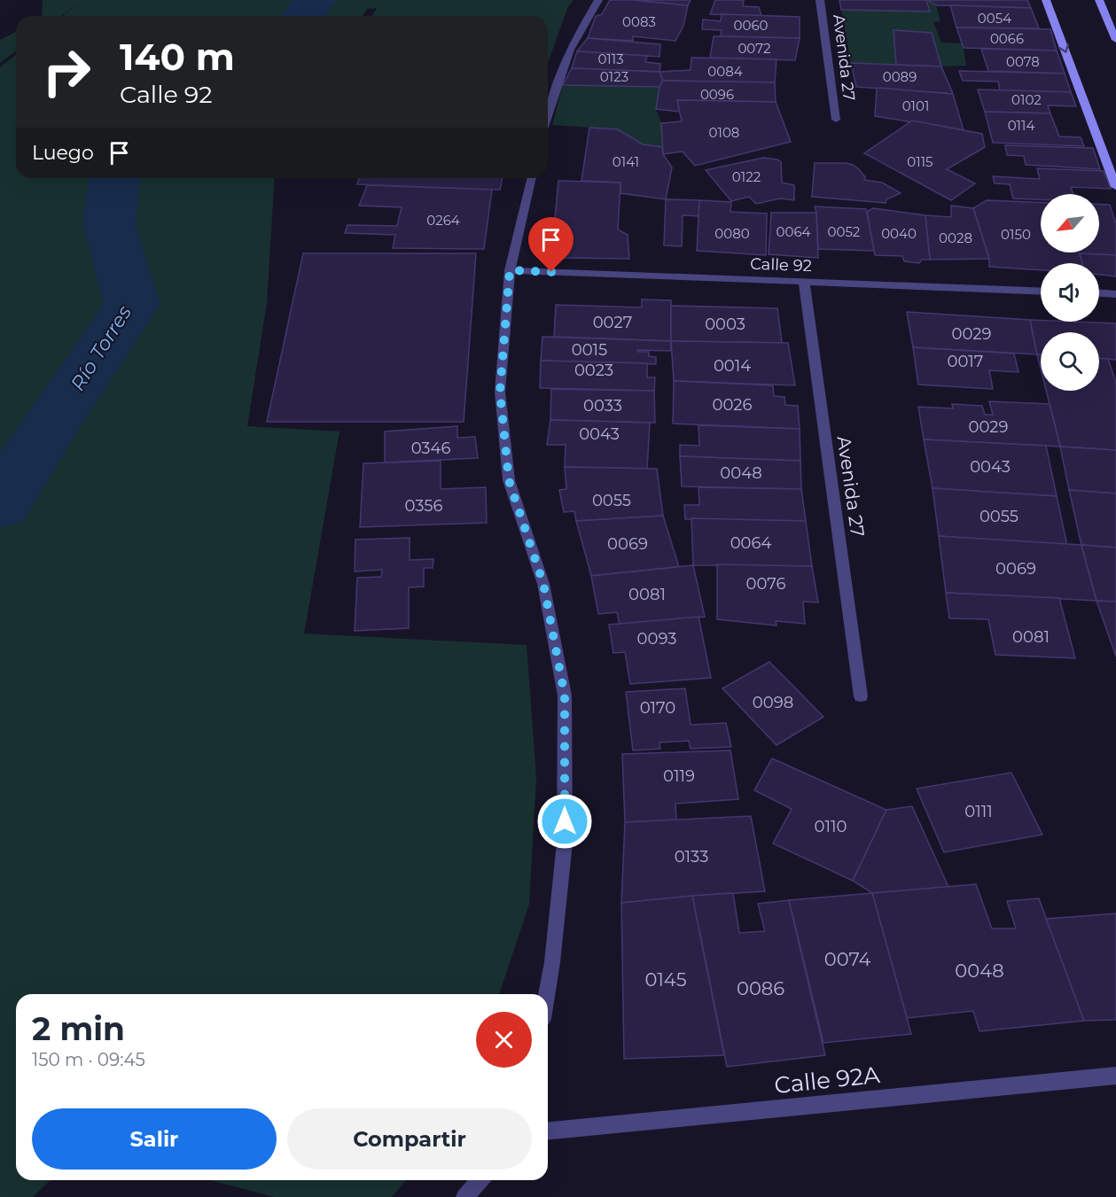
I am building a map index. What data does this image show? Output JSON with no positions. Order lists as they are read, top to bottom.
{
  "streets": {
    "street": ["Avenida 27", "Calle 92", "Calle 92A"]
  },
  "crossings": [
    ["Avenida 27", "Calle 92"]
  ],
  "water": ["Río Torres"],
  "house_numbers": [
    "0054",
    "0083",
    "0060",
    "0066",
    "0072",
    "0113",
    "0078",
    "0084",
    "0123",
    "0089",
    "0096",
    "0102",
    "0101",
    "0114",
    "0108",
    "0141",
    "0115",
    "0122",
    "0264",
    "0064",
    "0052",
    "0080",
    "0040",
    "0150",
    "0028",
    "0027",
    "0003",
    "0029",
    "0015",
    "0017",
    "0014",
    "0023",
    "0026",
    "0033",
    "0029",
    "0043",
    "0346",
    "0043",
    "0048",
    "0055",
    "0356",
    "0055",
    "0064",
    "0069",
    "0069",
    "0076",
    "0081",
    "0081",
    "0093",
    "0098",
    "0170",
    "0119",
    "0111",
    "0110",
    "0133",
    "0074",
    "0048",
    "0145",
    "0086"
  ],
  "north": "bottom left",
  "page": {
    "turn": ["140 m", "Calle 92"],
    "then": "Luego",
    "heading": ["2 min", "150 m · 09:45"],
    "buttons": ["Salir", "Compartir"]
  }
}
